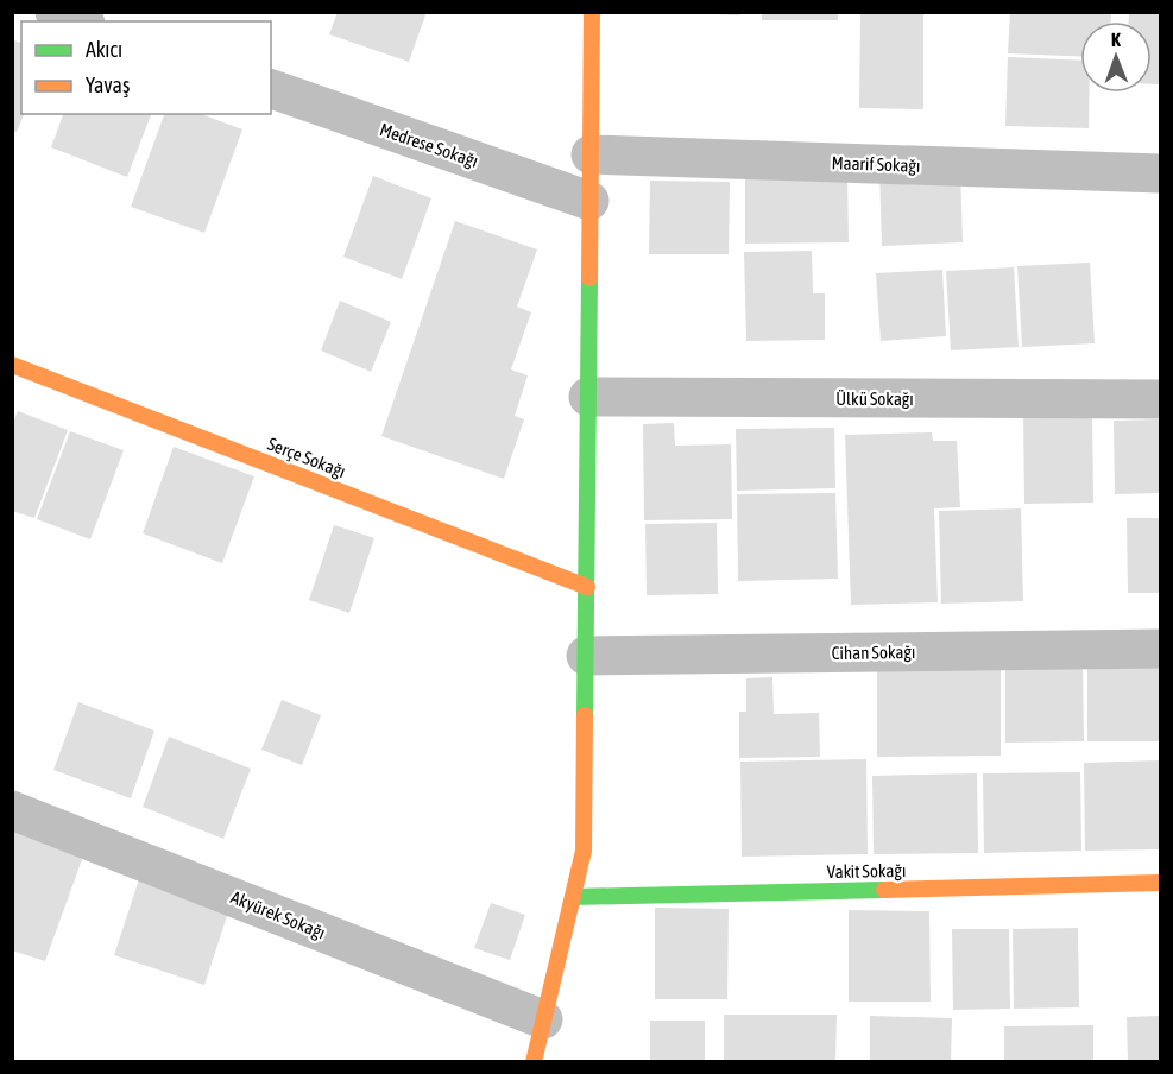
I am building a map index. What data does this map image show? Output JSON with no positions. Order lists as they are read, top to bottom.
{
  "streets": {
    "street": [
      "Medrese Sokağı",
      "Maarif Sokağı",
      "Ülkü Sokağı",
      "Serçe Sokağı",
      "Cihan Sokağı",
      "Vakit Sokağı",
      "Akyürek Sokağı"
    ]
  },
  "legend": ["Akıcı", "Yavaş"],
  "north": "top"
}
